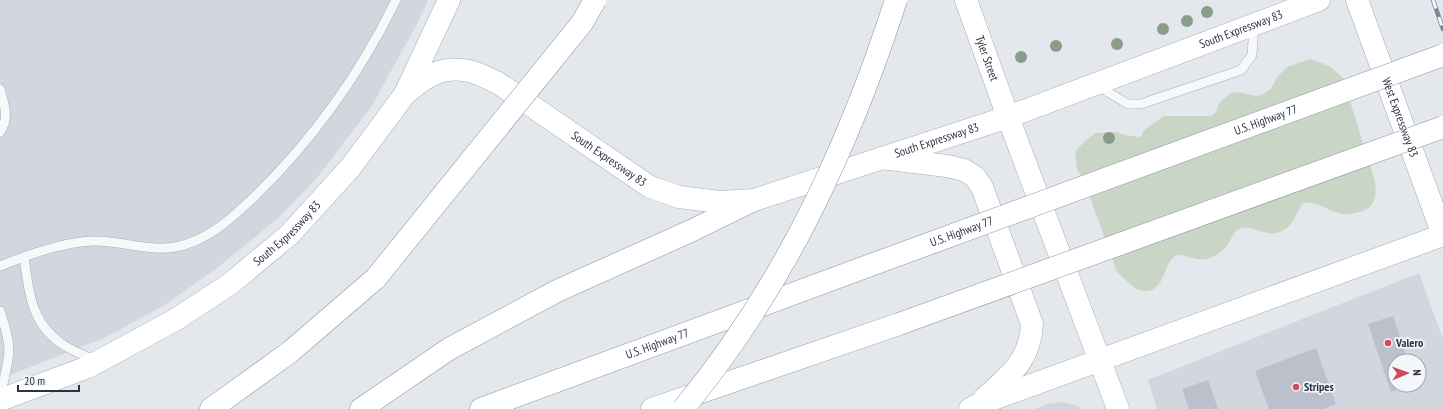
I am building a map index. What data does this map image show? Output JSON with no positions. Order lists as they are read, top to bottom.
{
  "streets": {
    "main road": [
      "South Expressway 83",
      "Tyler Street",
      "West Expressway 83",
      "U.S. Highway 77"
    ]
  },
  "crossings": [
    ["South Expressway 83", "Tyler Street"]
  ],
  "places": ["Valero", "Stripes"],
  "scale_bar": "20 m",
  "north": "right"
}
